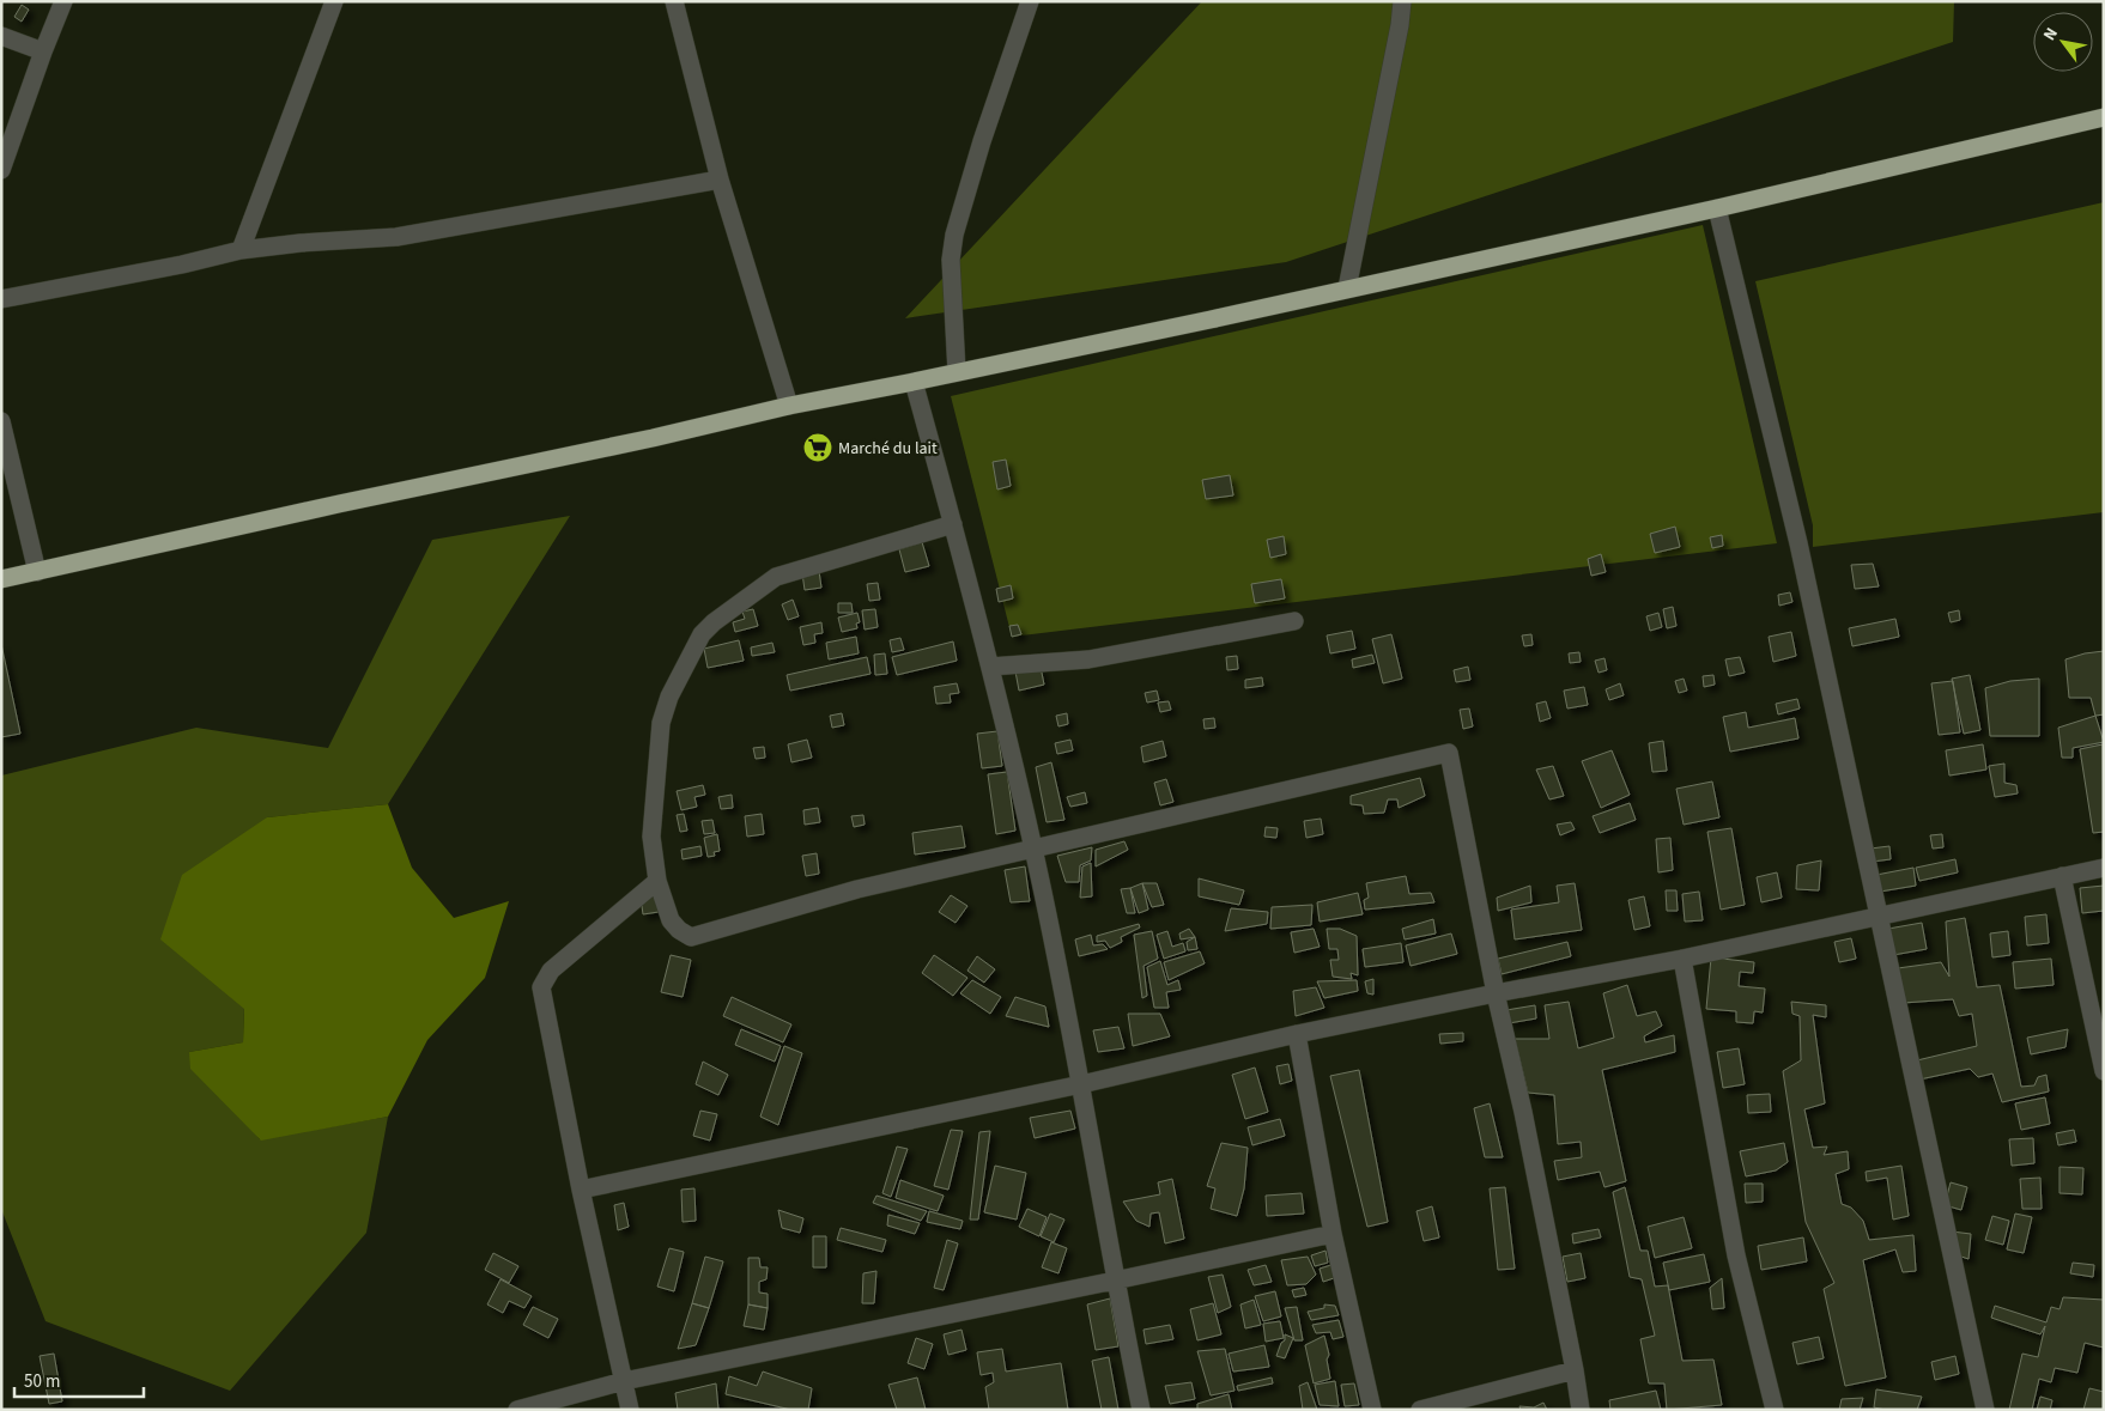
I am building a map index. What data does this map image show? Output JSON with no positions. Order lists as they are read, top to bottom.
{
  "places": {
    "supermarket": ["Marché du lait"]
  },
  "scale_bar": "50 m",
  "north": "top left"
}
